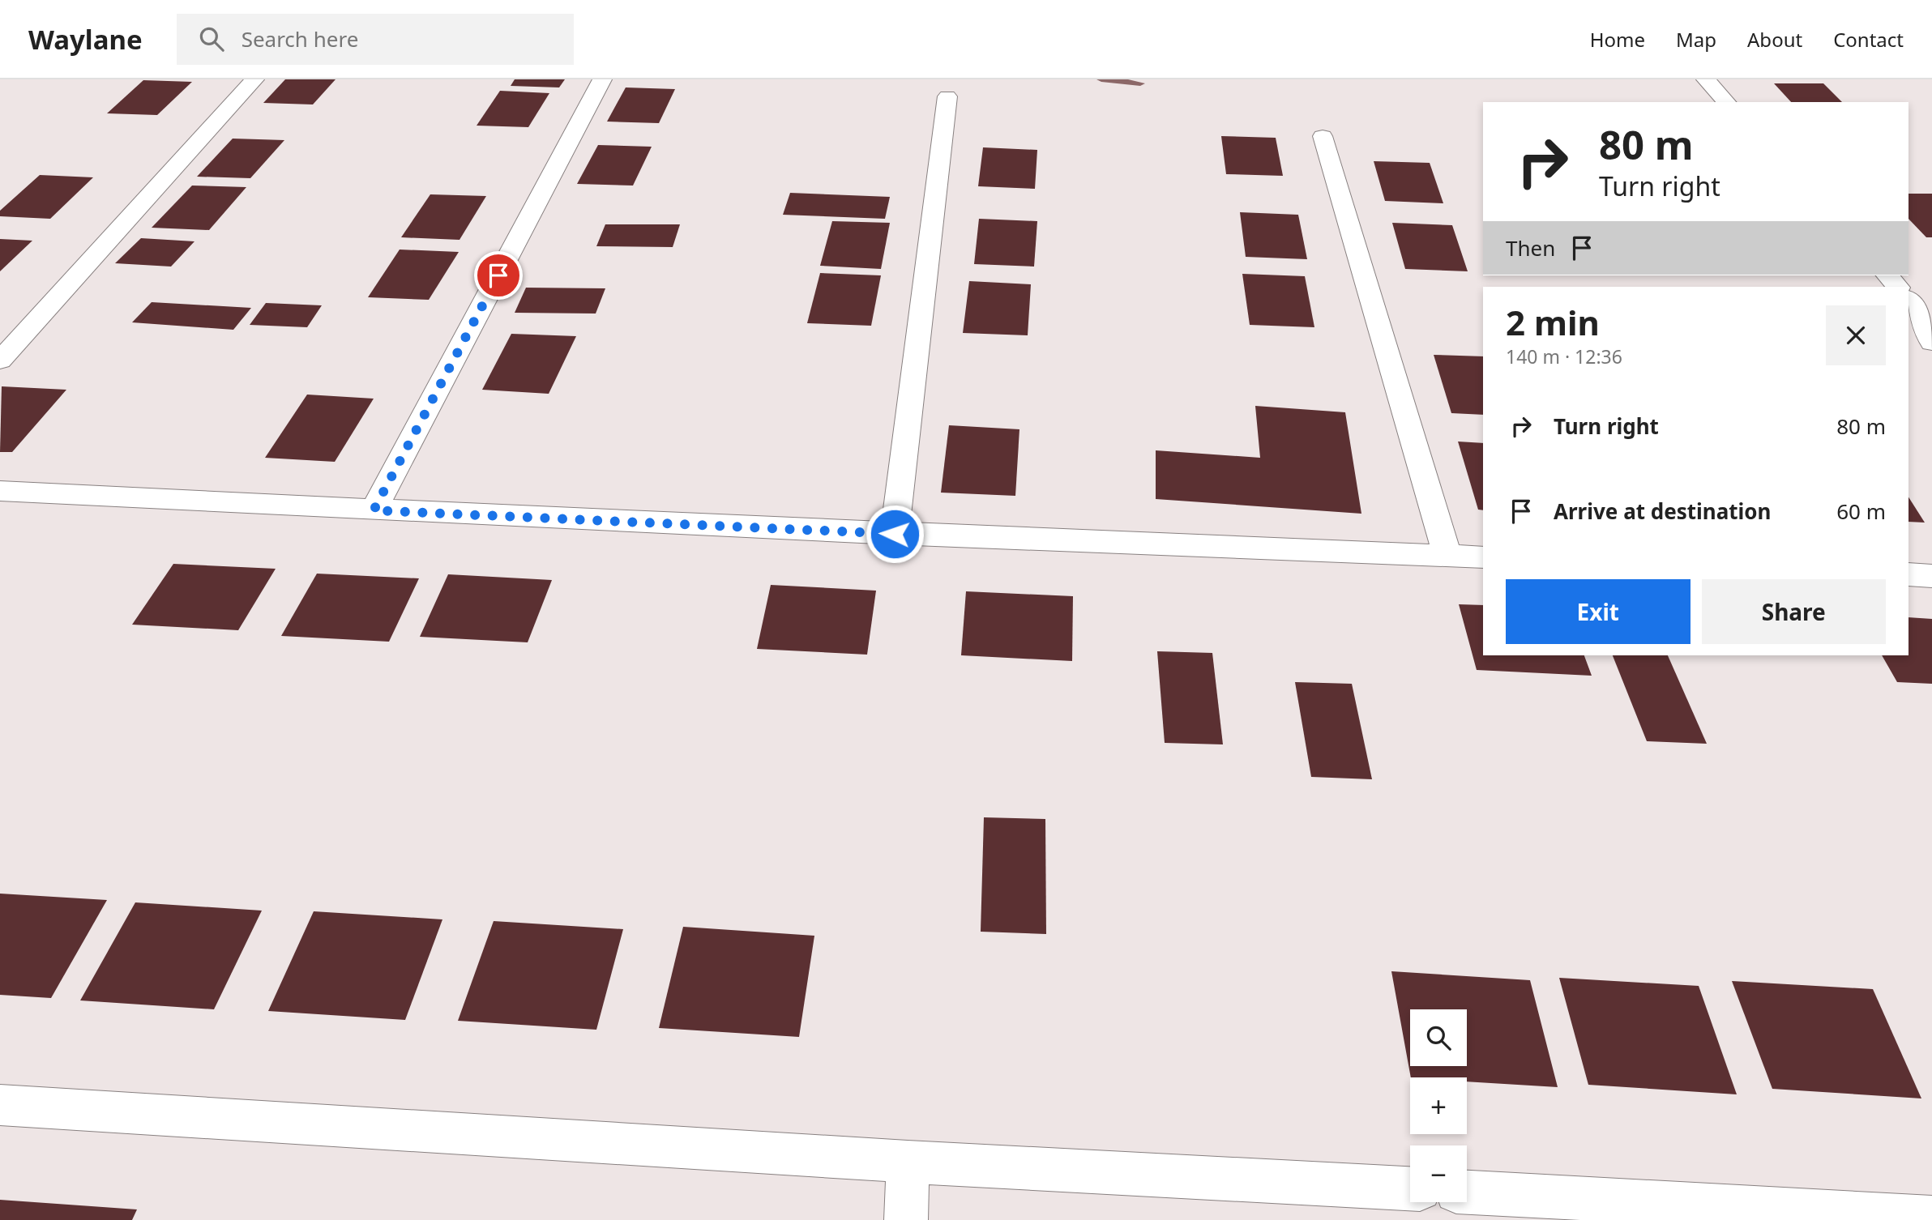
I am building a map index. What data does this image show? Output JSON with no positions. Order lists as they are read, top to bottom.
{
  "page": {
    "header": "Waylane",
    "search": "Search here",
    "nav": [
      "Home",
      "Map",
      "About",
      "Contact"
    ],
    "turn": ["80 m", "Turn right"],
    "then": "Then",
    "heading": ["2 min", "140 m · 12:36"],
    "list": [
      {
        "name": "Turn right",
        "value": "80 m"
      },
      {
        "name": "Arrive at destination",
        "value": "60 m"
      }
    ],
    "buttons": ["Exit", "Share"],
    "map_buttons": ["+", "−"]
  }
}
